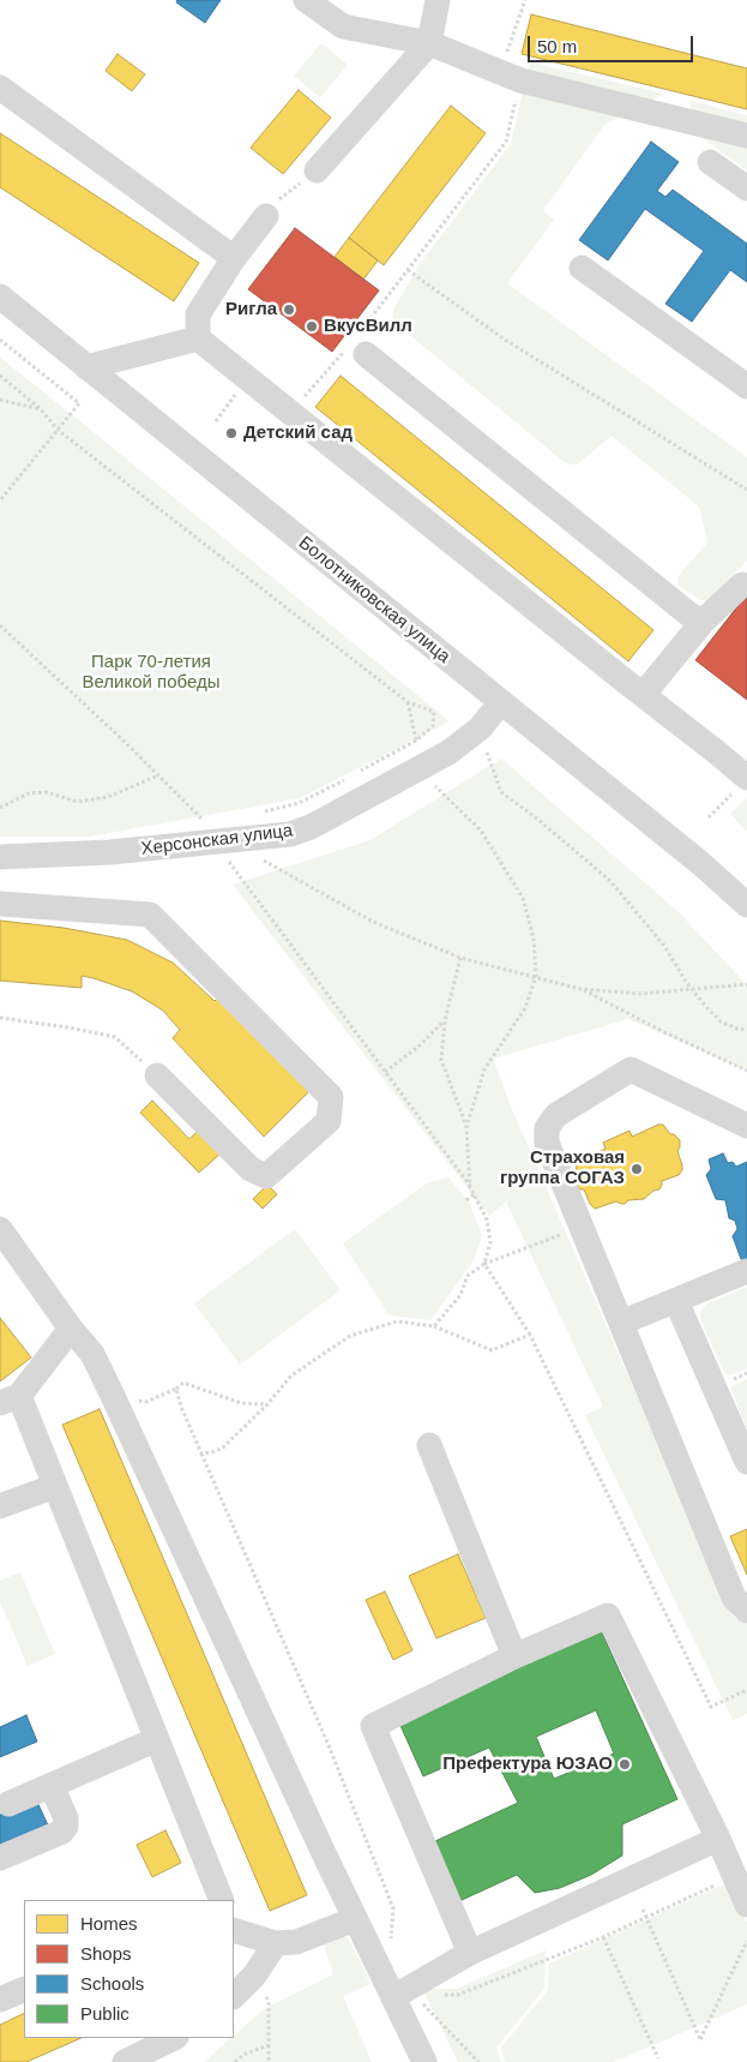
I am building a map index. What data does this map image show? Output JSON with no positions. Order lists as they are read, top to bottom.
{
  "streets": {
    "street": ["Болотниковская улица", "Херсонская улица"]
  },
  "crossings": [
    ["Болотниковская улица", "Херсонская улица"]
  ],
  "parks": ["Парк 70-летия Великой победы"],
  "places": [
    "Ригла",
    "ВкусВилл",
    "Детский сад",
    "Страховая группа СОГАЗ",
    "Префектура ЮЗАО"
  ],
  "legend": [
    "Homes",
    "Shops",
    "Schools",
    "Public"
  ],
  "scale_bar": "50 m"
}
